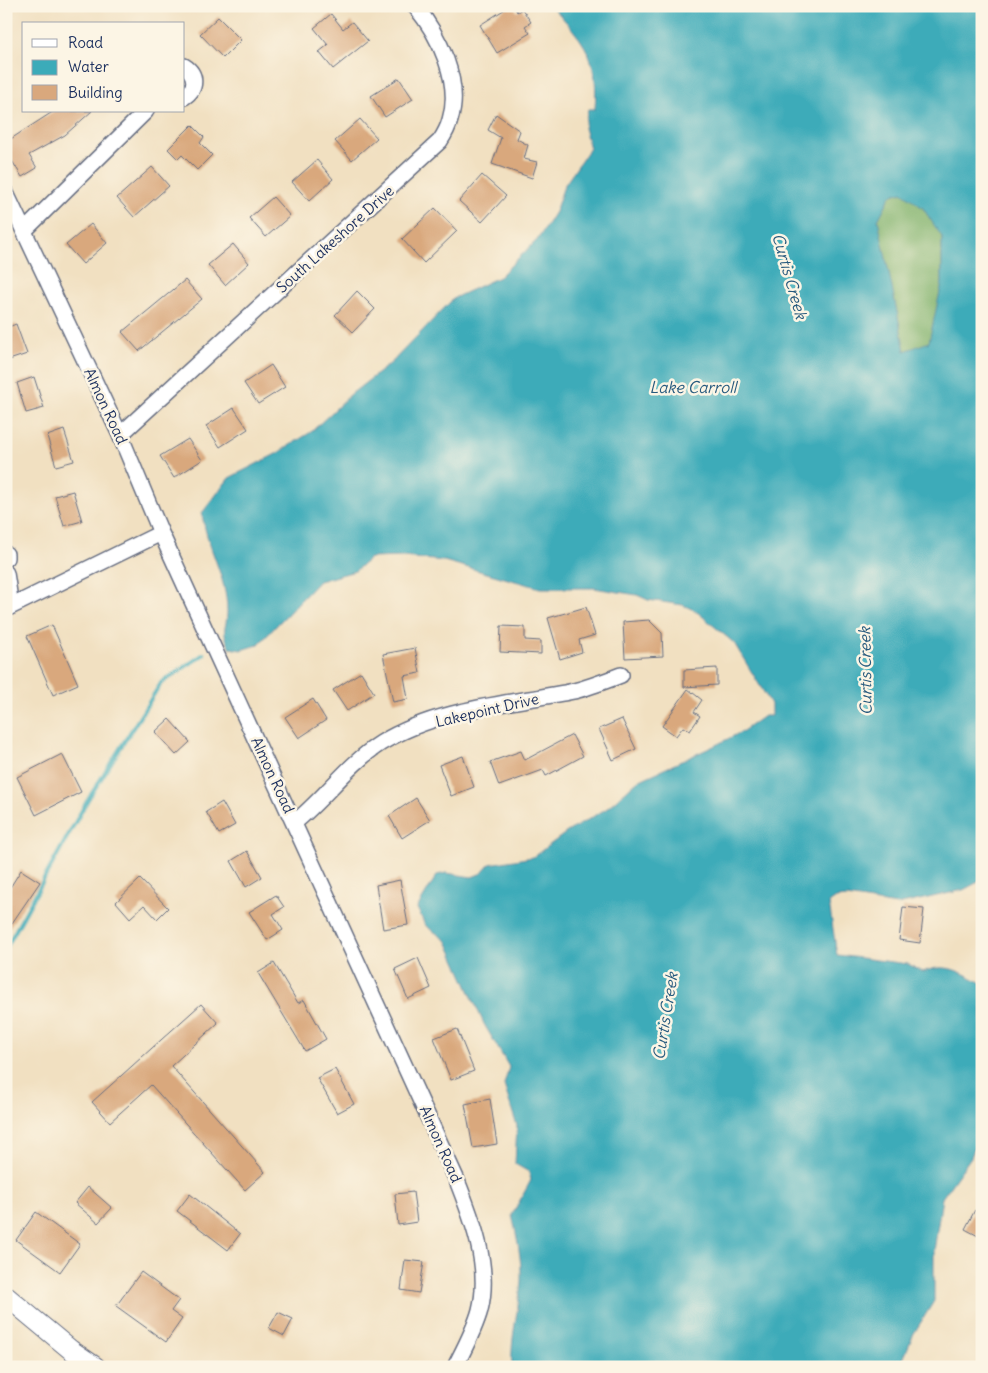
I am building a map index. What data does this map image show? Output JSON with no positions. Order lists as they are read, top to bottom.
{
  "streets": {
    "street": ["South Lakeshore Drive", "Almon Road", "Lakepoint Drive"]
  },
  "crossings": [
    ["South Lakeshore Drive", "Almon Road"],
    ["Almon Road", "Lakepoint Drive"]
  ],
  "water": ["Curtis Creek", "Lake Carroll"],
  "legend": ["Road", "Water", "Building"]
}
